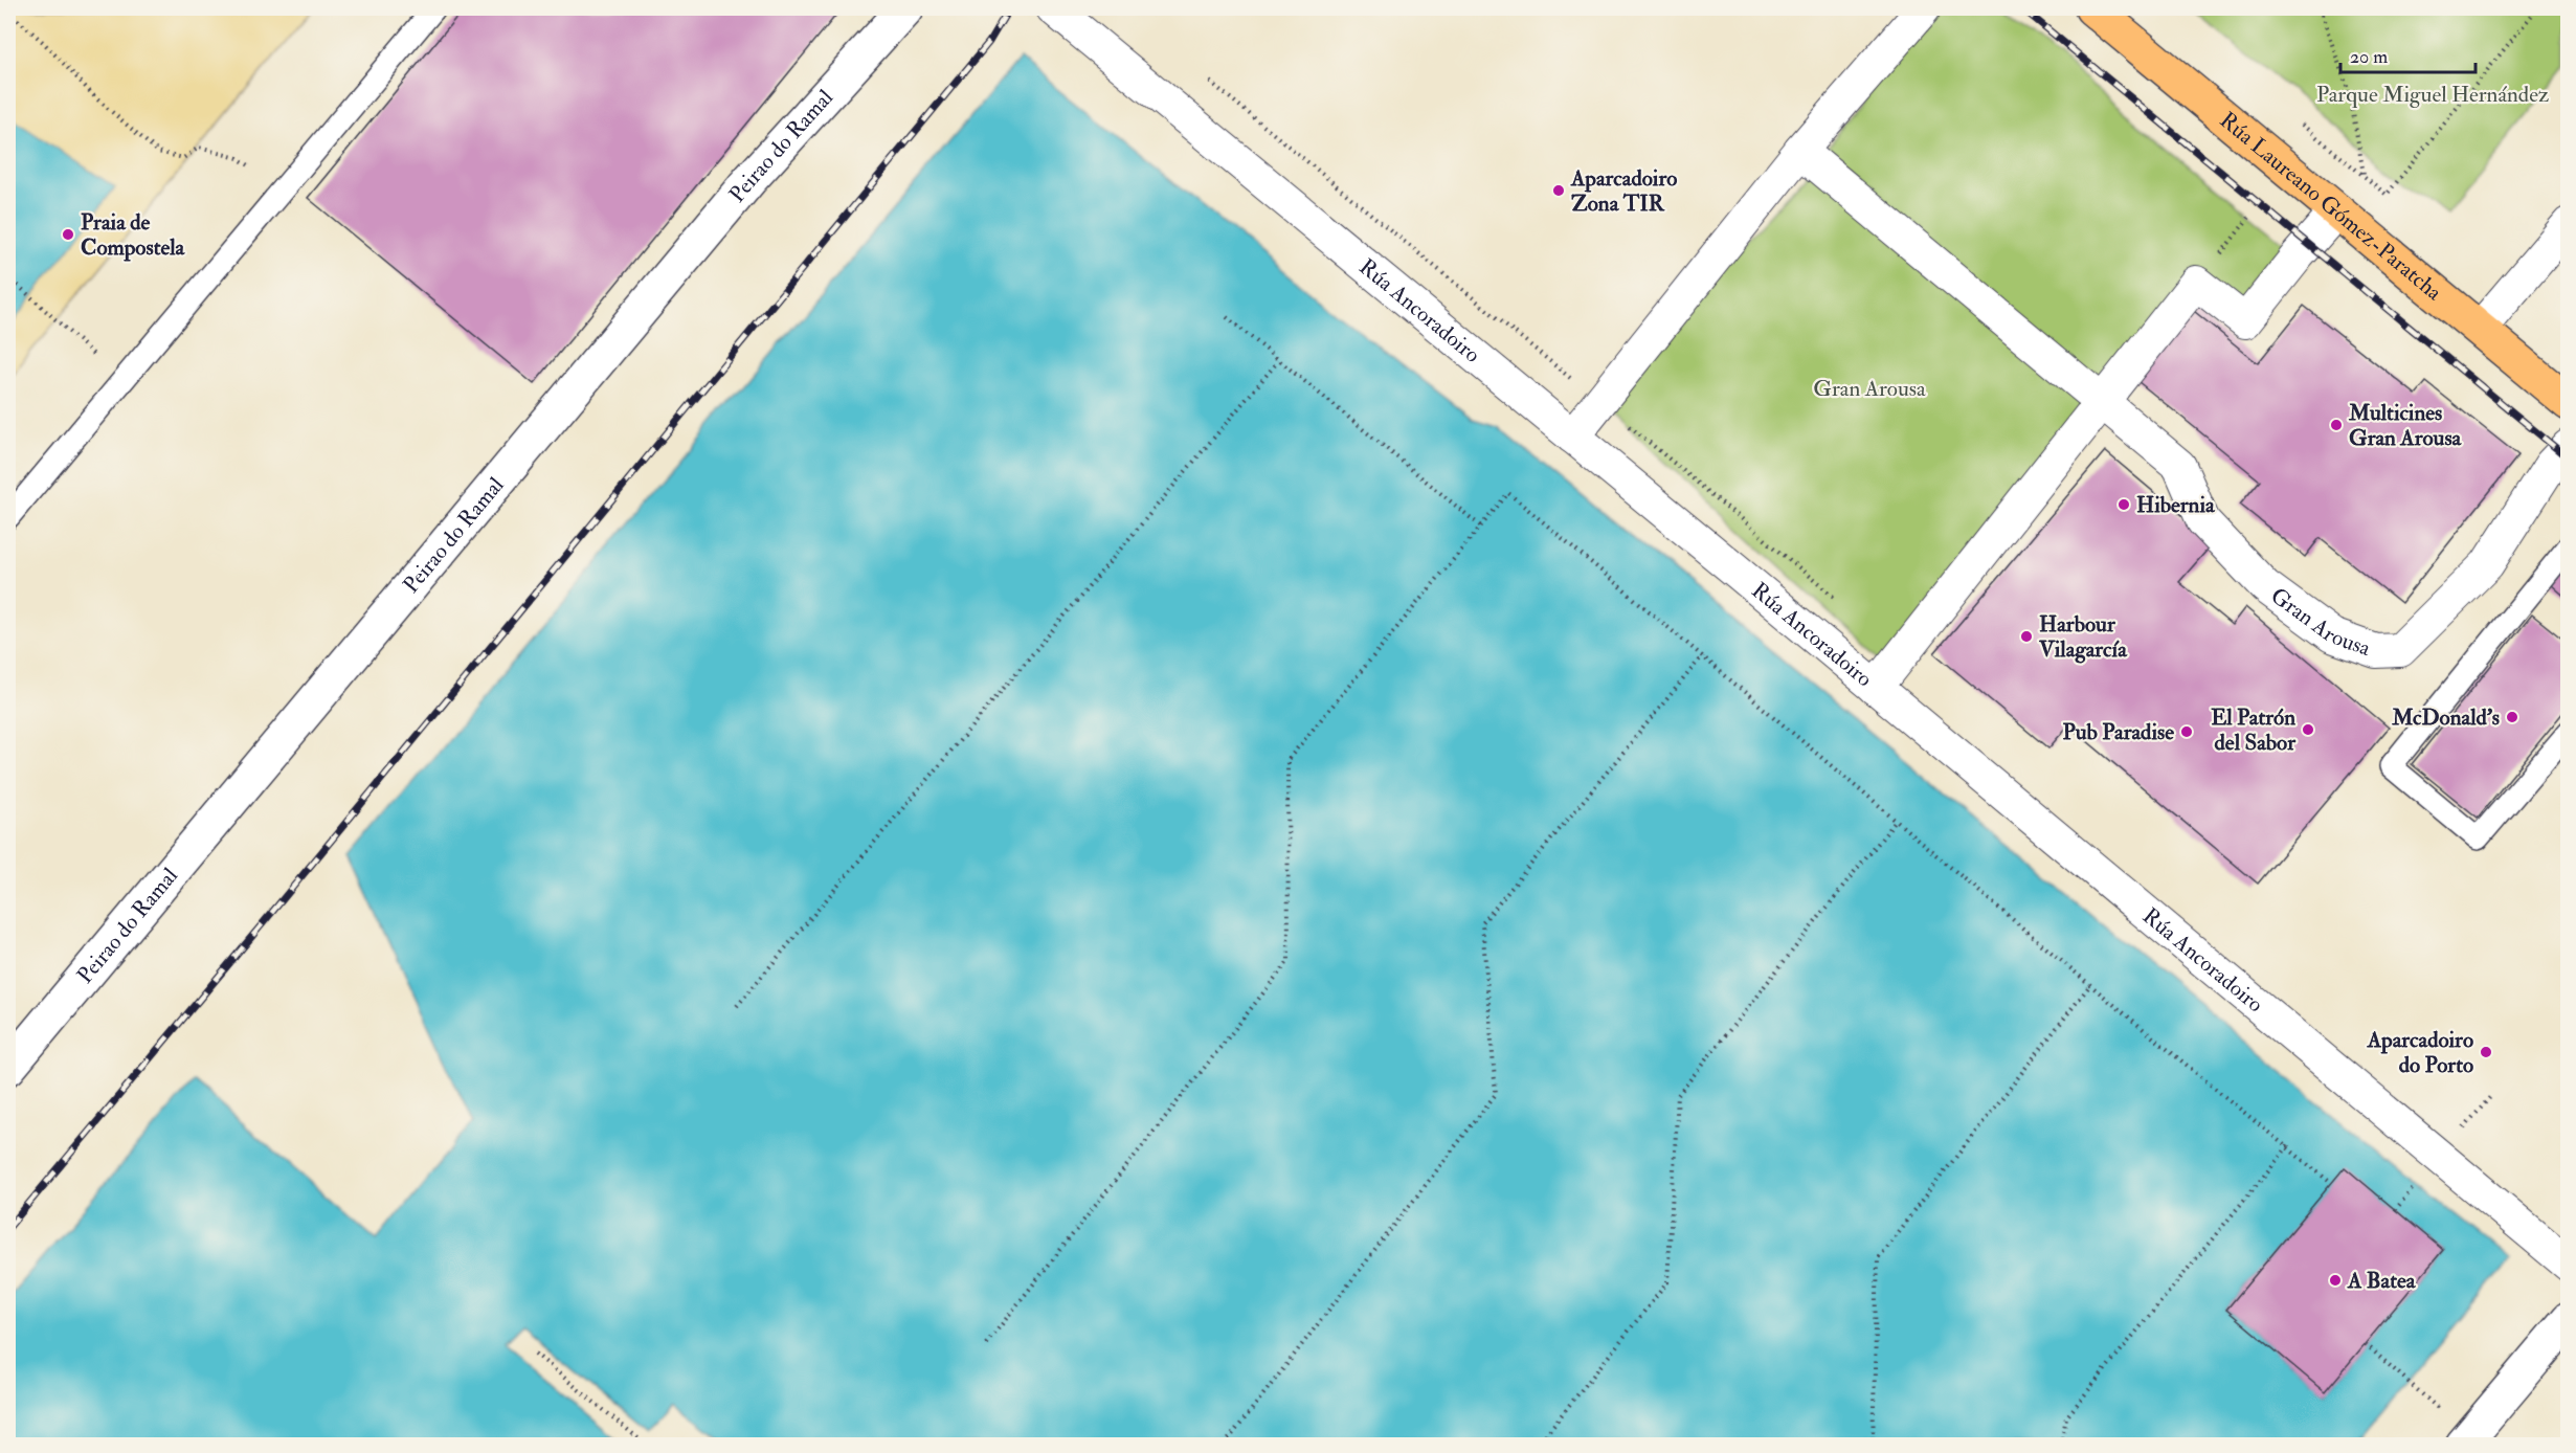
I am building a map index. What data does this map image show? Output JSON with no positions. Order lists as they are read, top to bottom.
{
  "streets": {
    "main road": ["Rúa Laureano Gómez-Paratcha"],
    "street": ["Peirao do Ramal", "Rúa Ancoradoiro", "Gran Arousa"]
  },
  "parks": ["Parque Miguel Hernández", "Gran Arousa"],
  "places": [
    "Aparcadoiro Zona TIR",
    "Praia de Compostela",
    "Multicines Gran Arousa",
    "Hibernia",
    "Harbour Vilagarcía",
    "McDonald's",
    "El Patrón del Sabor",
    "Pub Paradise",
    "Aparcadoiro do Porto",
    "A Batea"
  ],
  "scale_bar": "20 m"
}
